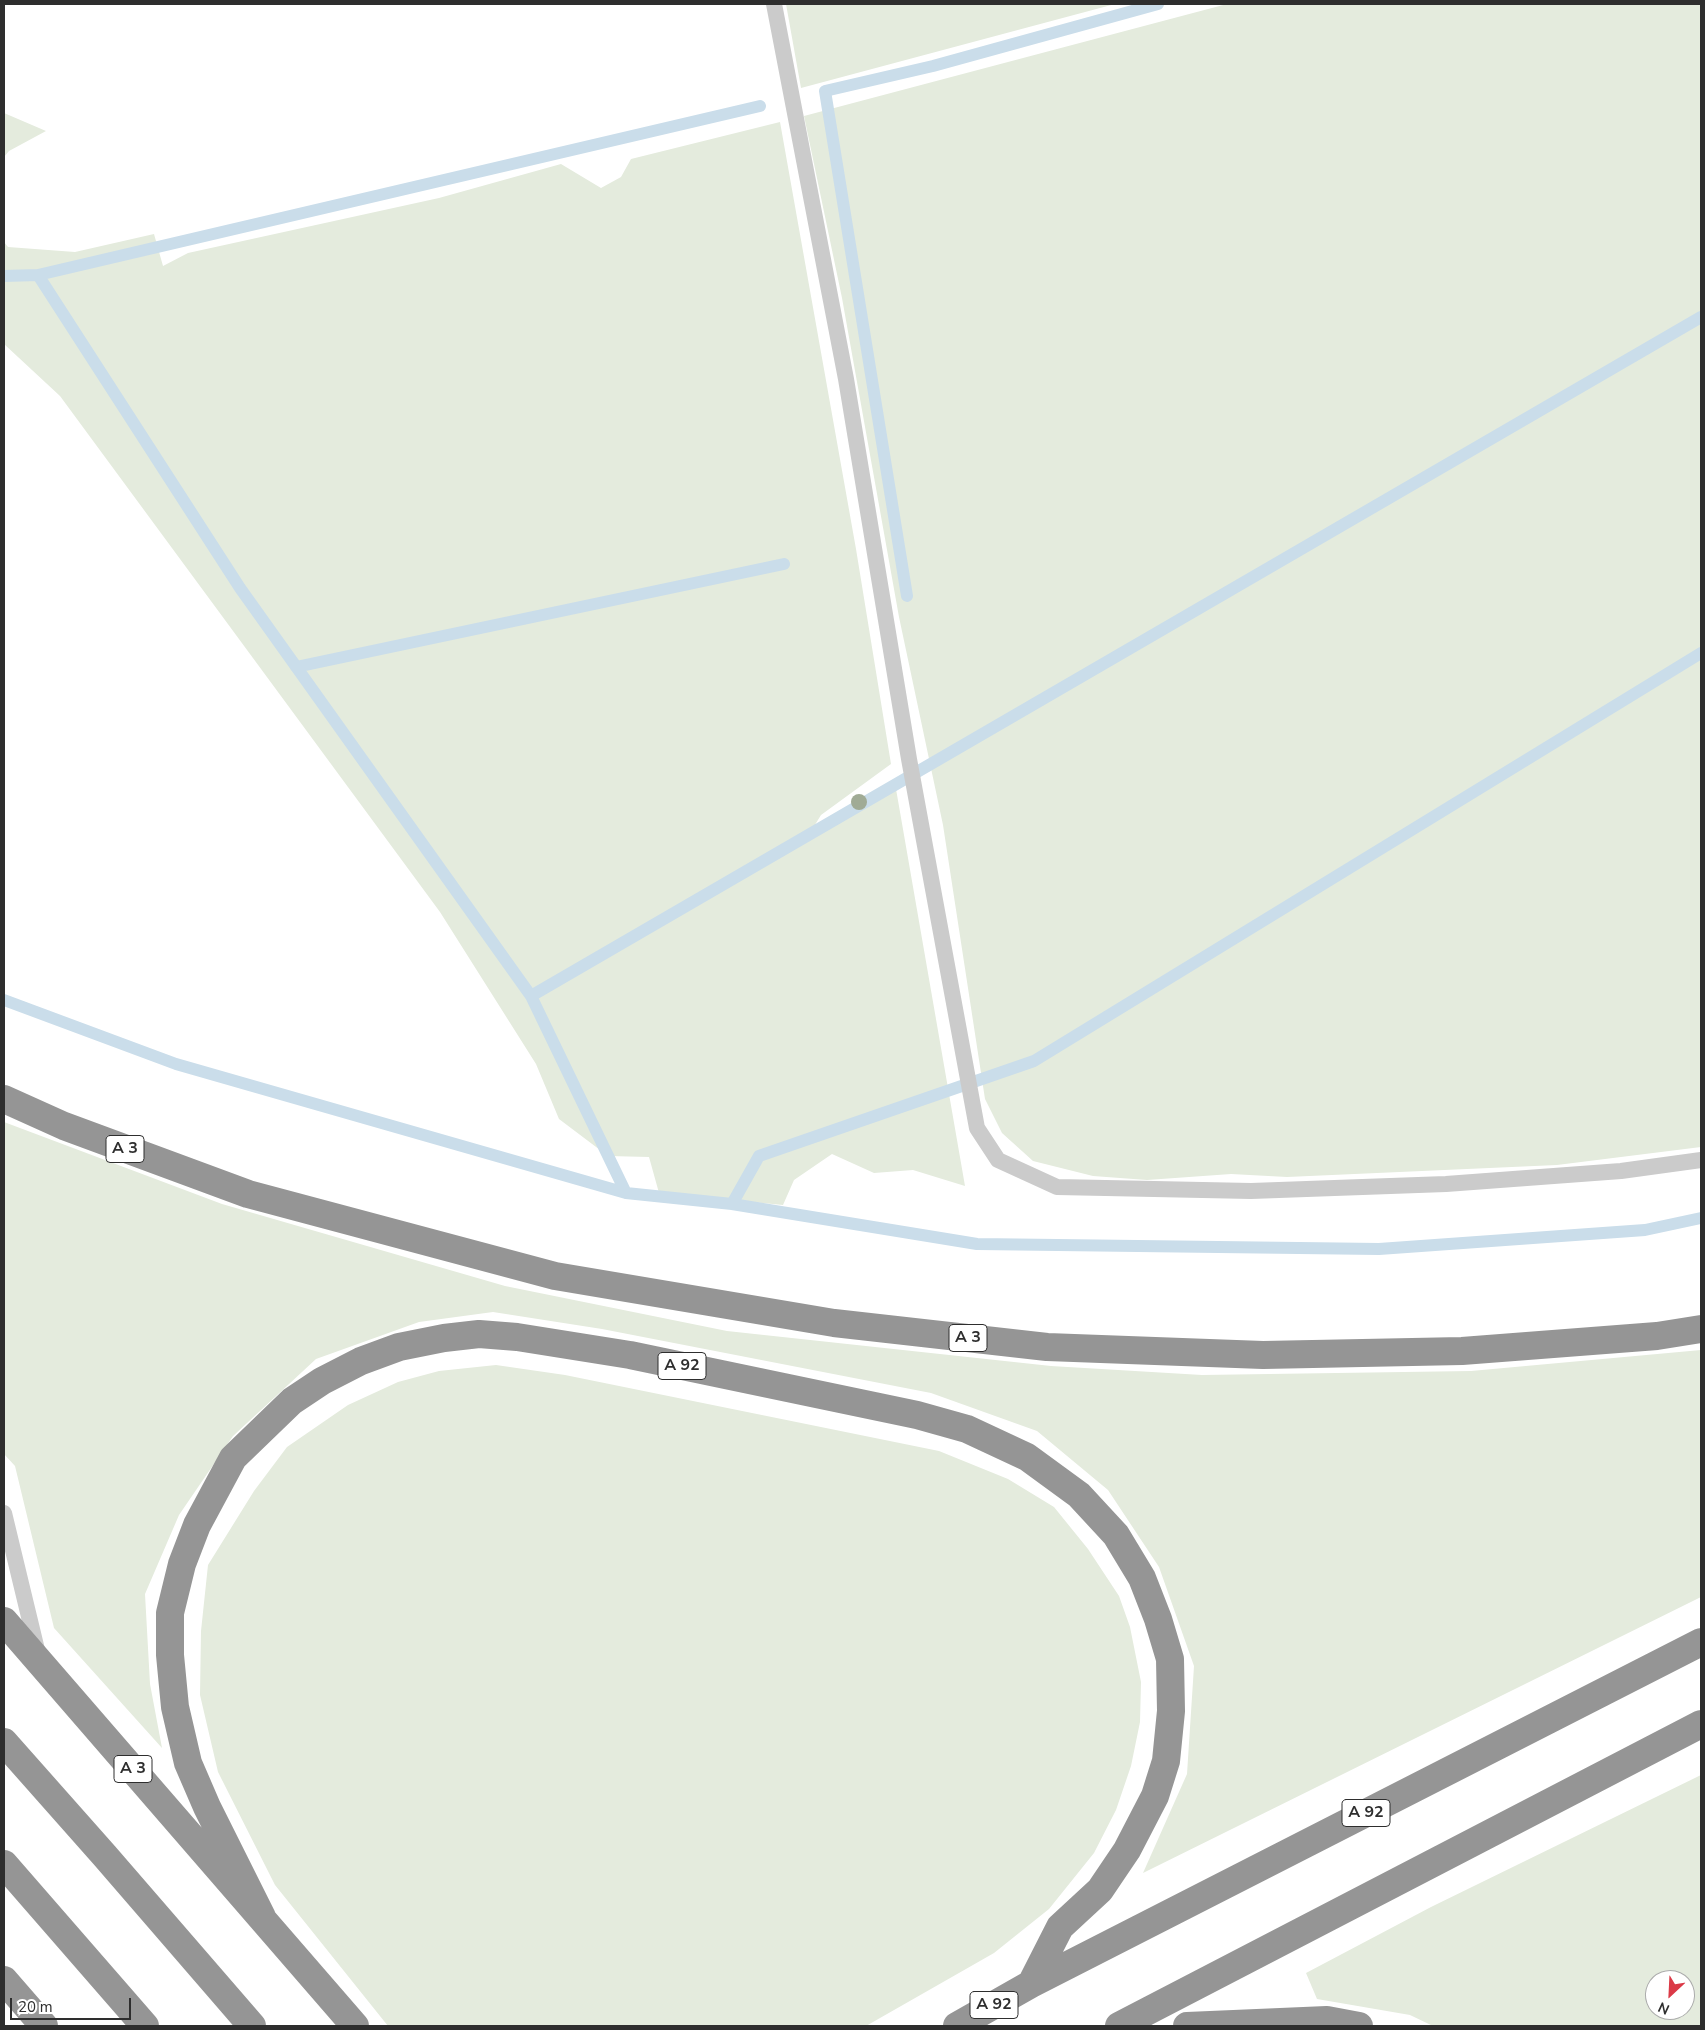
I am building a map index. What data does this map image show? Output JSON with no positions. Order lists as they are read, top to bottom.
{
  "streets": {
    "highway": ["A 3", "A 92"]
  },
  "crossings": [
    ["A 3", "A 92"]
  ],
  "scale_bar": "20 m",
  "north": "bottom left"
}
